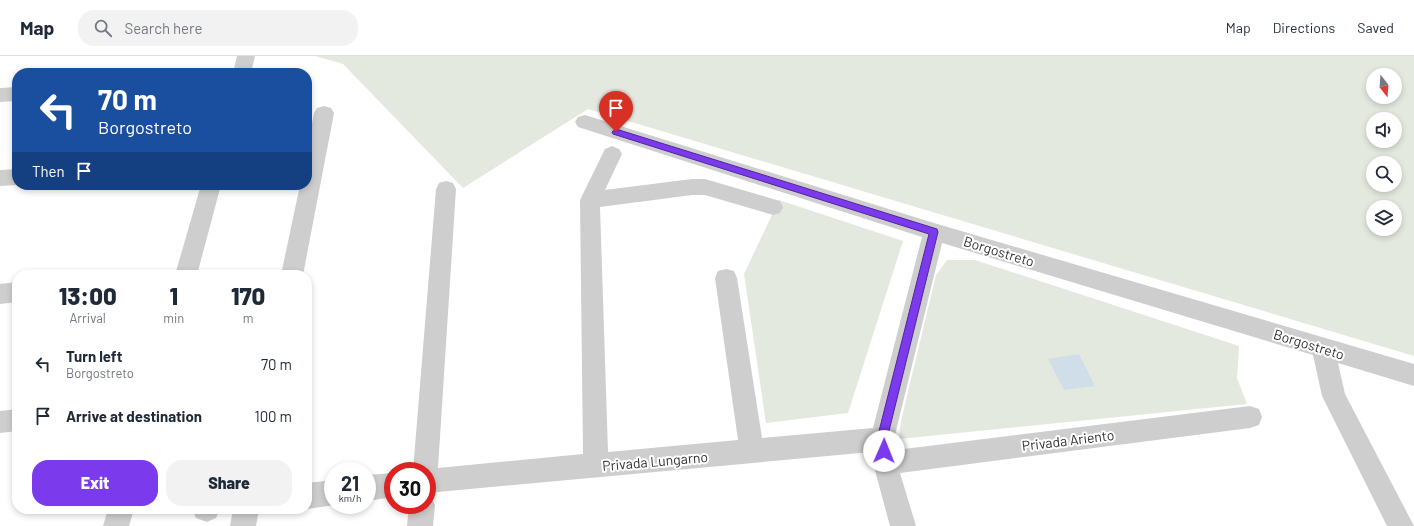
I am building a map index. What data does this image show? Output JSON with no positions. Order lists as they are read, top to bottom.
{
  "streets": {
    "street": ["Borgostreto", "Privada Ariento", "Privada Lungarno"]
  },
  "north": "bottom",
  "page": {
    "header": "Map",
    "search": "Search here",
    "nav": ["Map", "Directions", "Saved"],
    "turn": ["70 m", "Borgostreto"],
    "then": "Then",
    "eta": [
      "13:00",
      "Arrival",
      "1",
      "min",
      "170",
      "m"
    ],
    "list": [
      {
        "name": "Turn left",
        "note": "Borgostreto",
        "value": "70 m"
      },
      {
        "name": "Arrive at destination",
        "value": "100 m"
      }
    ],
    "buttons": ["Exit", "Share"],
    "speed": "21 km/h",
    "limit": "30"
  }
}
